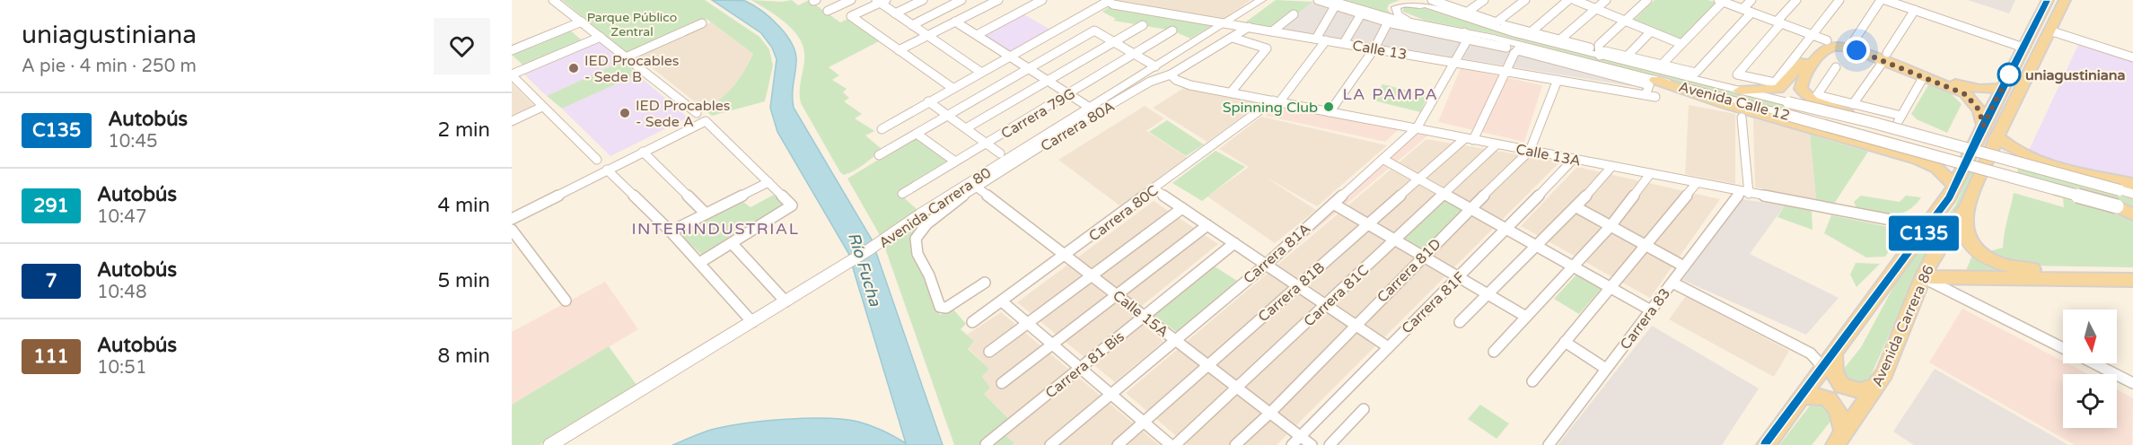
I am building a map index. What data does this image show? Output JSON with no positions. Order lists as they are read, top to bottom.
{
  "streets": {
    "main road": ["Avenida Calle 12", "Avenida Carrera 80", "Avenida Carrera 86"],
    "street": [
      "Calle 13",
      "Carrera 79G",
      "Carrera 80A",
      "Calle 13A",
      "Carrera 80C",
      "Carrera 81A",
      "Carrera 81D",
      "Carrera 81B",
      "Carrera 81C",
      "Carrera 81F",
      "Calle 15A",
      "Carrera 83",
      "Carrera 81 Bis"
    ]
  },
  "crossings": [
    ["Calle 13", "Carrera 80A"],
    ["Calle 13", "Avenida Carrera 80"],
    ["Calle 13", "Carrera 80C"],
    ["Calle 13", "Carrera 81A"],
    ["Calle 13", "Carrera 81D"],
    ["Calle 13", "Carrera 81B"],
    ["Avenida Calle 12", "Carrera 81A"],
    ["Carrera 80A", "Calle 13A"],
    ["Carrera 80A", "Avenida Carrera 80"],
    ["Carrera 80A", "Calle 15A"],
    ["Calle 13A", "Carrera 80C"],
    ["Calle 13A", "Carrera 81A"],
    ["Calle 13A", "Carrera 81D"],
    ["Calle 13A", "Carrera 81B"],
    ["Calle 13A", "Carrera 81C"],
    ["Calle 13A", "Carrera 81F"],
    ["Calle 13A", "Carrera 83"],
    ["Calle 13A", "Avenida Carrera 86"],
    ["Avenida Carrera 80", "Calle 15A"],
    ["Carrera 80C", "Calle 15A"],
    ["Carrera 81A", "Calle 15A"],
    ["Carrera 81D", "Calle 15A"],
    ["Carrera 81B", "Calle 15A"],
    ["Carrera 81C", "Calle 15A"],
    ["Carrera 81F", "Calle 15A"],
    ["Calle 15A", "Carrera 81 Bis"]
  ],
  "districts": ["LA PAMPA", "INTERINDUSTRIAL"],
  "water": ["Río Fucha"],
  "parks": ["Parque Público Zentral"],
  "places": [
    "IED Procables - Sede B",
    "uniagustiniana",
    "Spinning Club",
    "IED Procables - Sede A"
  ],
  "lines": ["bus line C135"],
  "north": "bottom",
  "page": {
    "heading": ["uniagustiniana", "A pie · 4 min · 250 m"],
    "on_map": "C135",
    "list": [
      {
        "mark": "C135",
        "name": "Autobús",
        "note": "10:45",
        "value": "2 min"
      },
      {
        "mark": "291",
        "name": "Autobús",
        "note": "10:47",
        "value": "4 min"
      },
      {
        "mark": "7",
        "name": "Autobús",
        "note": "10:48",
        "value": "5 min"
      },
      {
        "mark": "111",
        "name": "Autobús",
        "note": "10:51",
        "value": "8 min"
      }
    ]
  }
}
